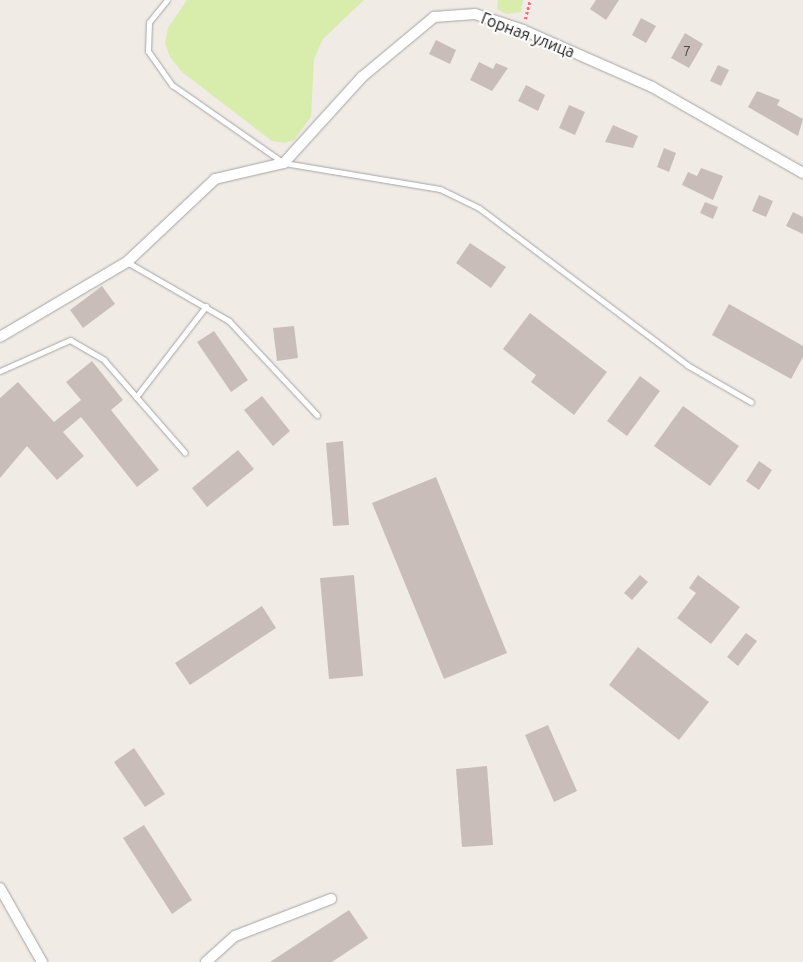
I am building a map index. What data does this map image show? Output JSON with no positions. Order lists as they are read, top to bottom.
{
  "streets": {
    "street": ["Горная улица"]
  },
  "house_numbers": ["7"]
}
